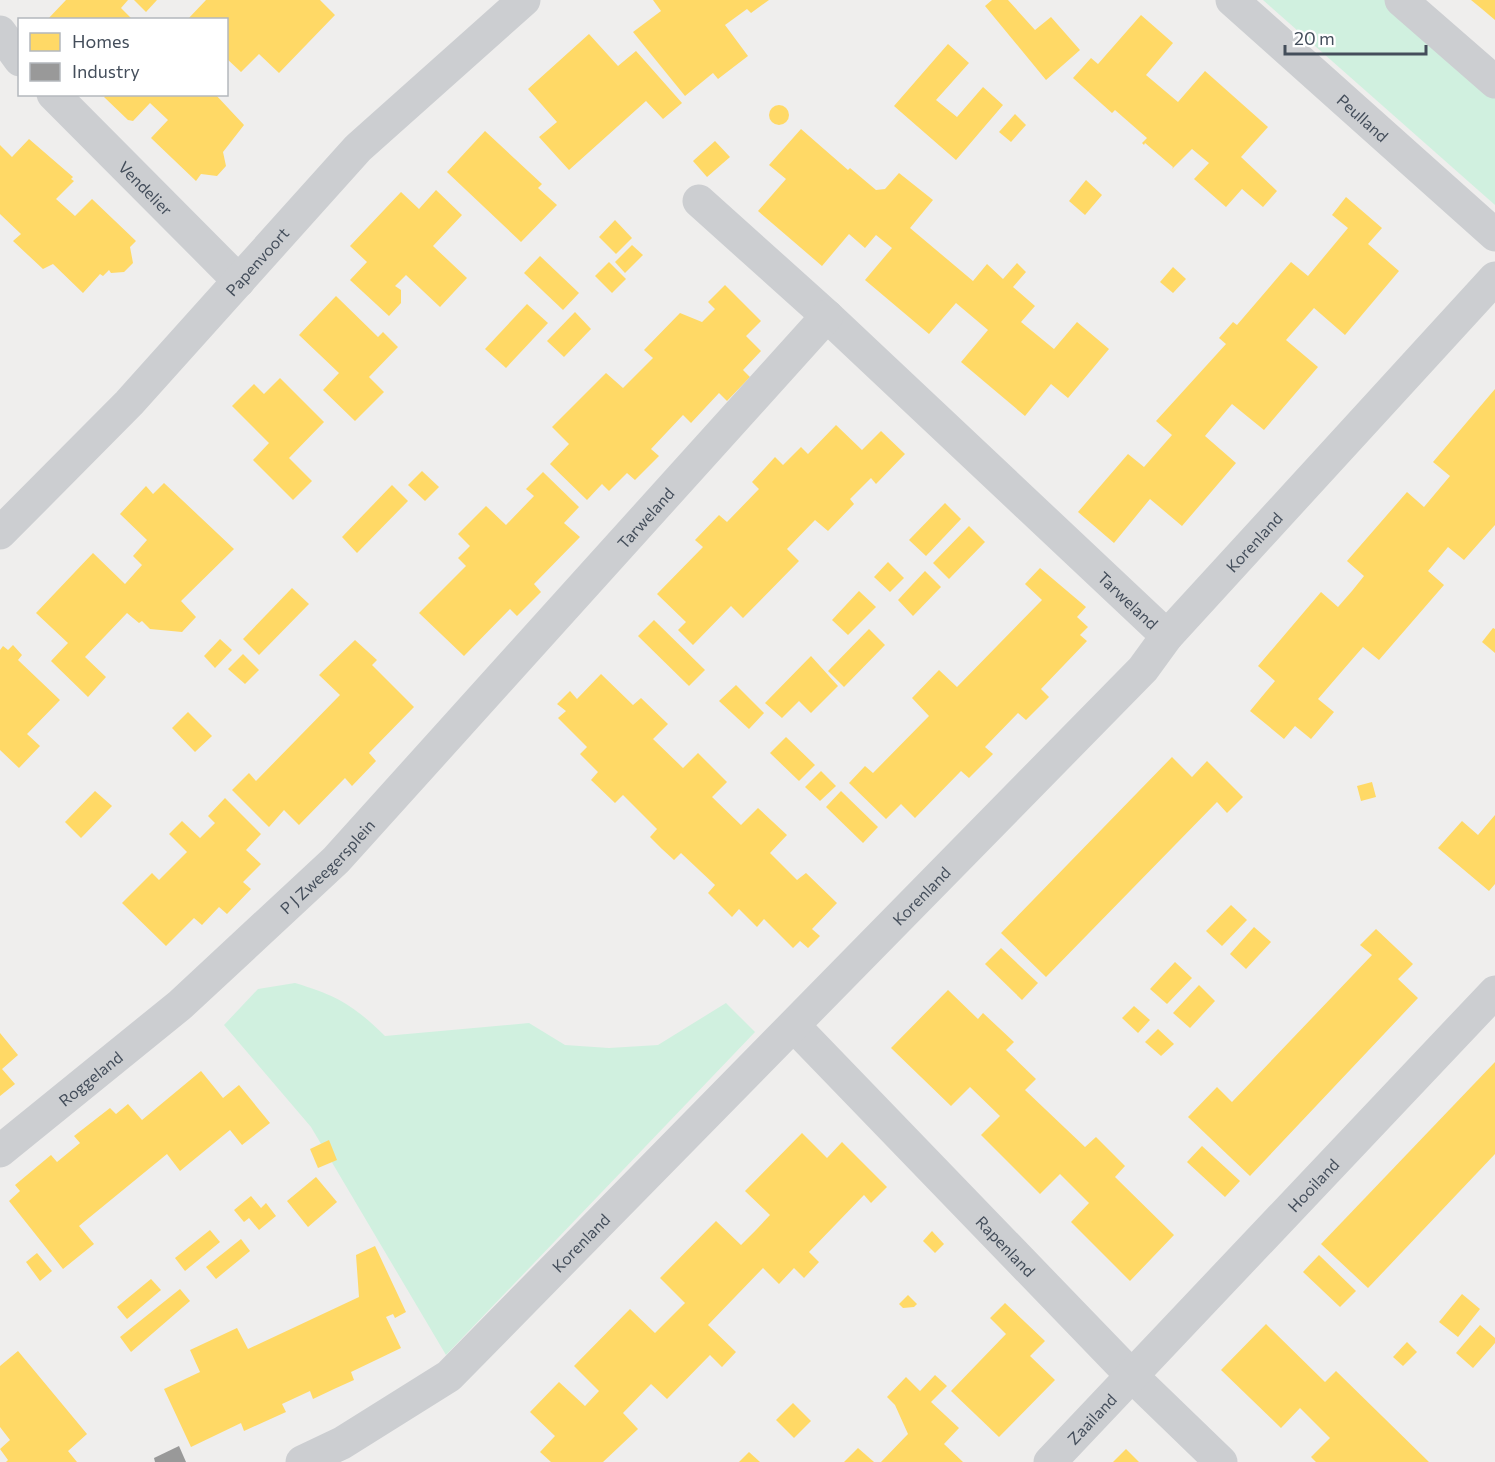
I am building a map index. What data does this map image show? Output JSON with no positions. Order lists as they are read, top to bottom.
{
  "streets": {
    "street": [
      "Peulland",
      "Vendelier",
      "Papenvoort",
      "Tarweland",
      "Korenland",
      "P J Zweegersplein",
      "Roggeland",
      "Hooiland",
      "Rapenland",
      "Zaailand"
    ]
  },
  "crossings": [
    ["Vendelier", "Papenvoort"],
    ["Tarweland", "Korenland"],
    ["Tarweland", "P J Zweegersplein"],
    ["Korenland", "Rapenland"],
    ["P J Zweegersplein", "Roggeland"],
    ["Hooiland", "Rapenland"],
    ["Hooiland", "Zaailand"],
    ["Rapenland", "Zaailand"]
  ],
  "legend": ["Homes", "Industry"],
  "scale_bar": "20 m"
}
